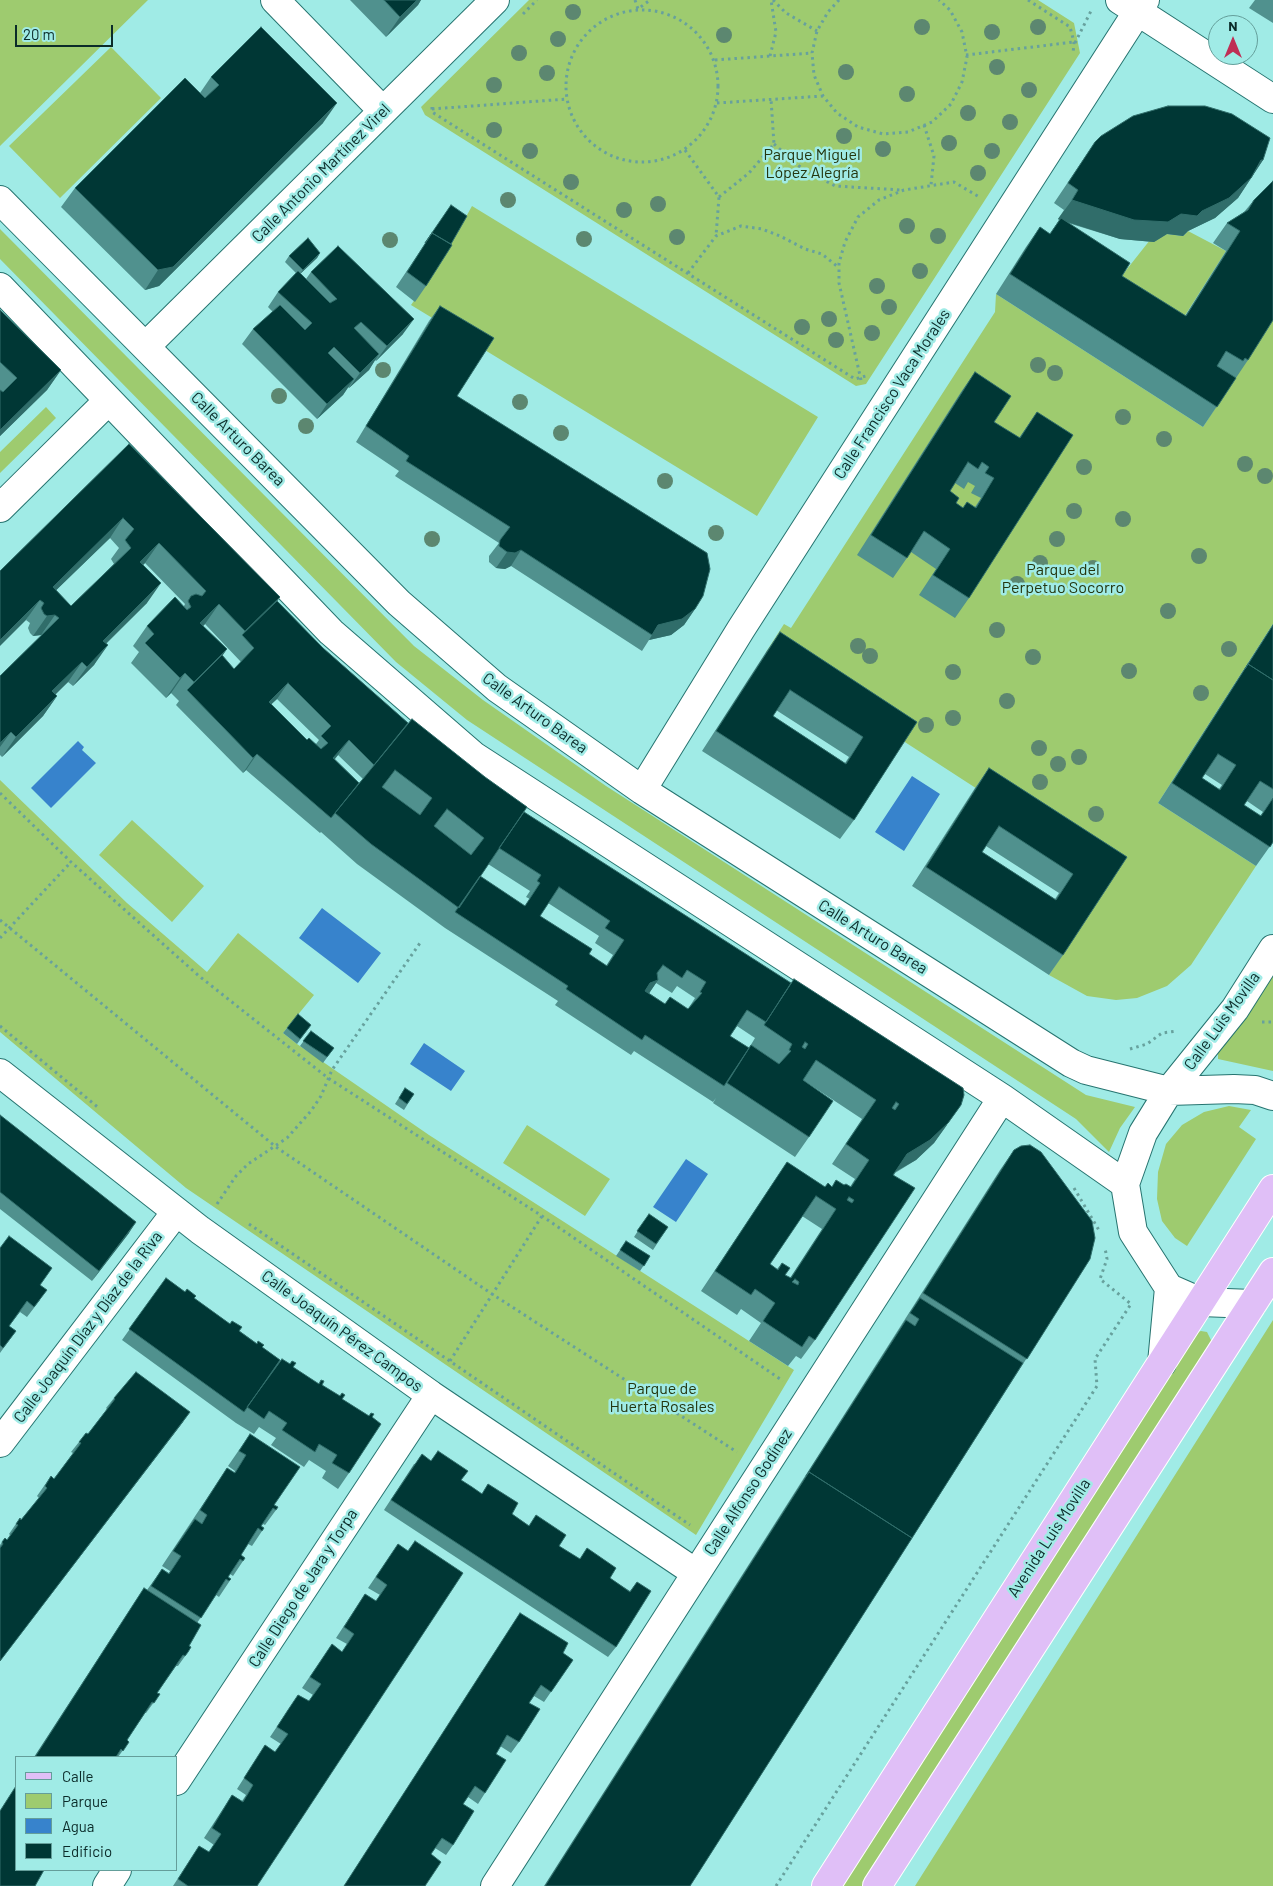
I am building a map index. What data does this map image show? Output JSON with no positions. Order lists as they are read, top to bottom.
{
  "streets": {
    "main road": ["Avenida Luis Movilla"],
    "street": [
      "Calle Antonio Martínez Virel",
      "Calle Francisco Vaca Morales",
      "Calle Arturo Barea",
      "Calle Luis Movilla",
      "Calle Joaquín Díaz y Díaz de la Riva",
      "Calle Joaquín Pérez Campos",
      "Calle Alfonso Godínez",
      "Calle Diego de Jara y Torpa"
    ]
  },
  "crossings": [
    ["Calle Antonio Martínez Virel", "Calle Arturo Barea"],
    ["Calle Francisco Vaca Morales", "Calle Arturo Barea"],
    ["Calle Arturo Barea", "Calle Luis Movilla"],
    ["Calle Joaquín Díaz y Díaz de la Riva", "Calle Joaquín Pérez Campos"],
    ["Calle Joaquín Pérez Campos", "Calle Alfonso Godínez"],
    ["Calle Joaquín Pérez Campos", "Calle Diego de Jara y Torpa"]
  ],
  "parks": ["Parque Miguel López Alegría", "Parque del Perpetuo Socorro", "Parque de Huerta Rosales"],
  "legend": [
    "Calle",
    "Parque",
    "Agua",
    "Edificio"
  ],
  "scale_bar": "20 m",
  "north": "top"
}
